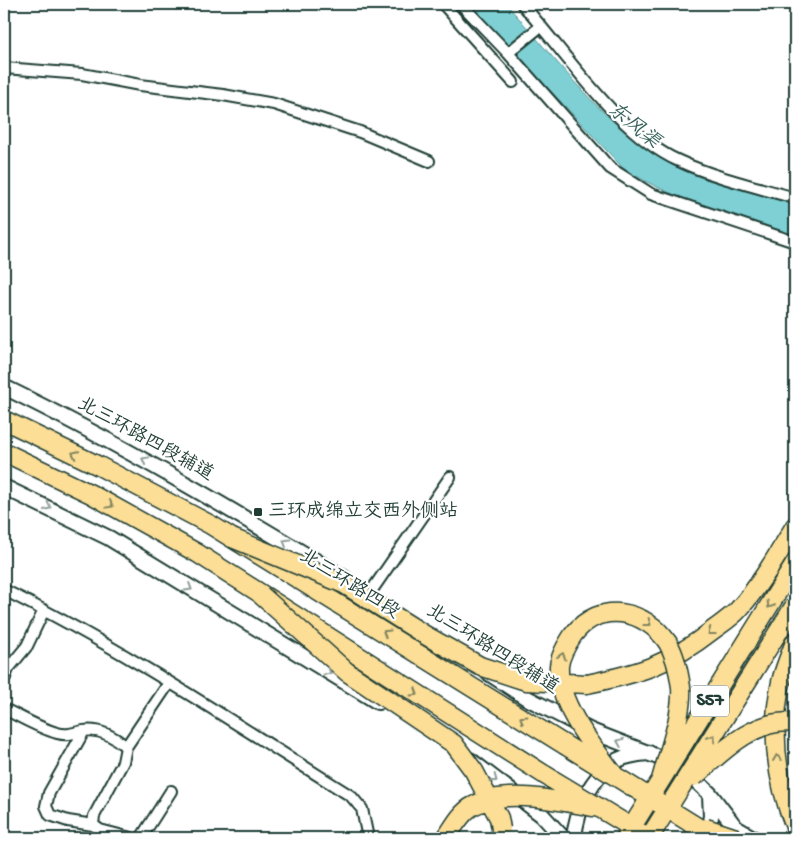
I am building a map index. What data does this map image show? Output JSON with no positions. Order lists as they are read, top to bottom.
{
  "streets": {
    "highway": ["北三环路四段", "S57"],
    "main road": ["北三环路四段辅道"]
  },
  "water": ["东风渠"],
  "places": {
    "transit": ["三环成绵立交西外侧站"]
  }
}
